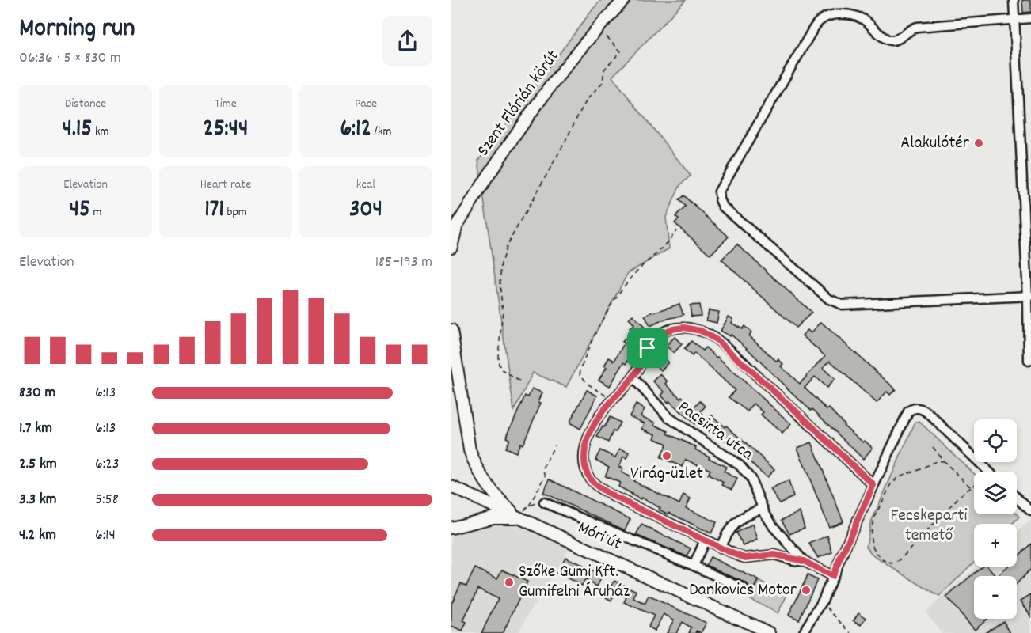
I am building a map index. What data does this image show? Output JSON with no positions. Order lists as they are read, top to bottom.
{
  "streets": {
    "main road": ["Szent Flórián körút", "Móri út"],
    "street": ["Pacsirta utca"]
  },
  "parks": ["Fecskeparti temető"],
  "places": [
    "Alakulótér",
    "Virág-üzlet",
    "Szőke Gumi Kft. Gumifelni Áruház",
    "Dankovics Motor"
  ],
  "page": {
    "heading": ["Morning run", "06:36 · 5 × 830 m"],
    "stats": [
      ["Distance", "4.15 km"],
      ["Time", "25:44"],
      ["Pace", "6:12 /km"],
      ["Elevation", "45 m"],
      ["Heart rate", "171 bpm"],
      ["kcal", "304"]
    ],
    "chart": ["Elevation", "185–193 m"],
    "list": [
      {
        "name": "830 m",
        "note": "6:13"
      },
      {
        "name": "1.7 km",
        "note": "6:13"
      },
      {
        "name": "2.5 km",
        "note": "6:23"
      },
      {
        "name": "3.3 km",
        "note": "5:58"
      },
      {
        "name": "4.2 km",
        "note": "6:14"
      }
    ],
    "map_buttons": ["+", "−"]
  }
}
